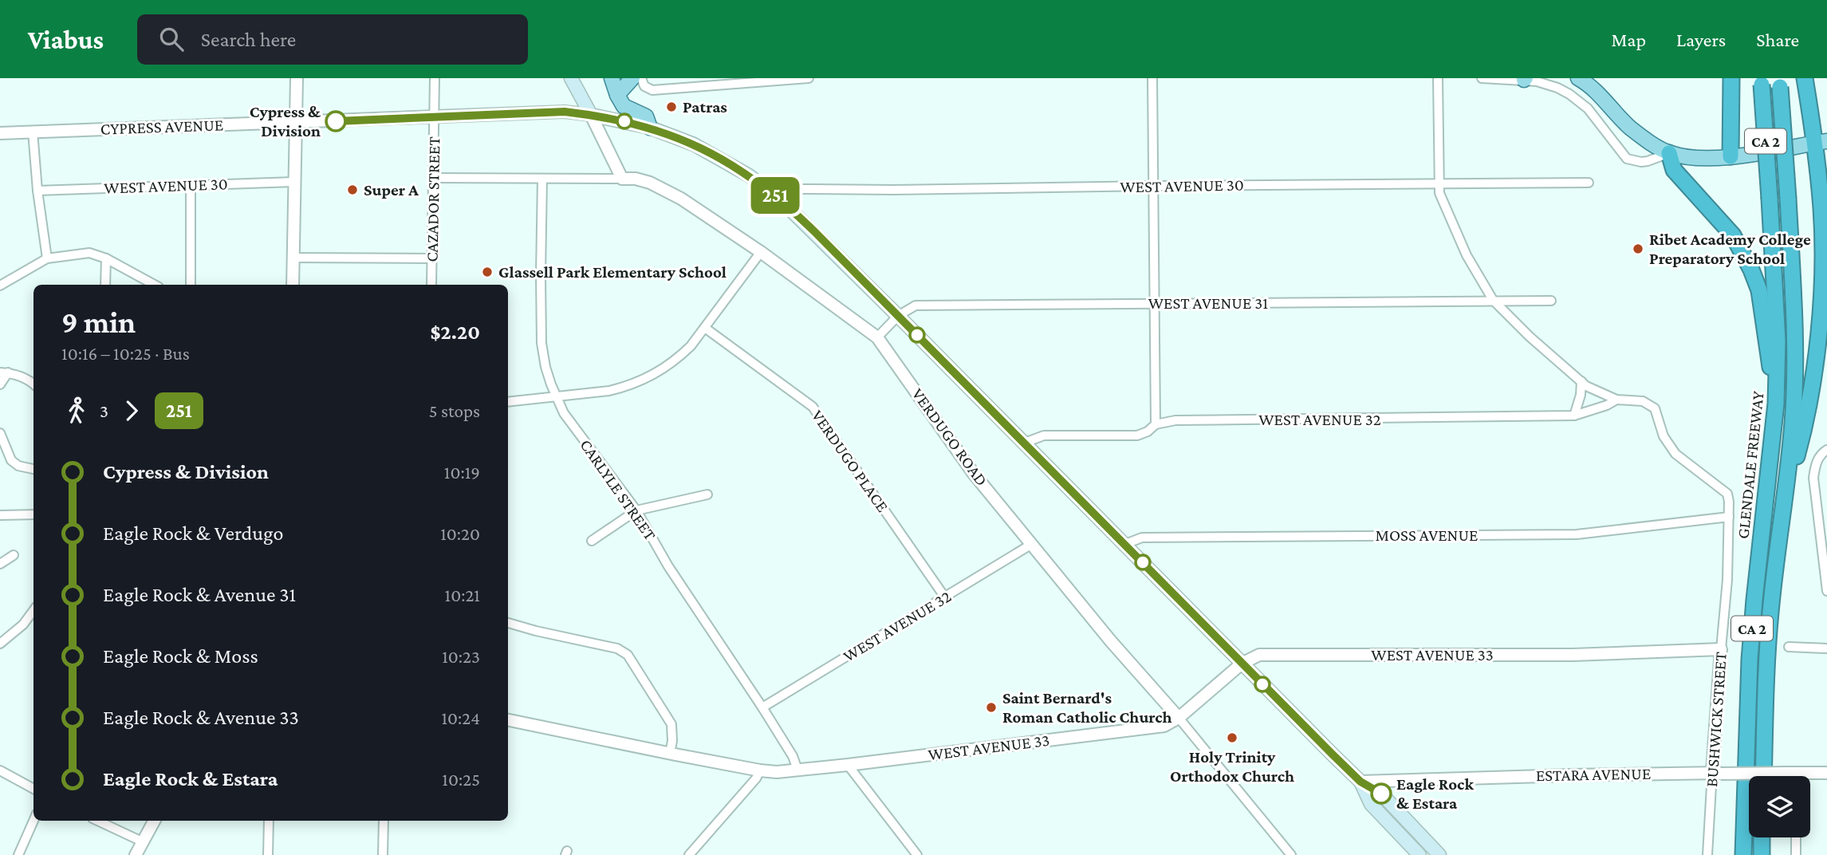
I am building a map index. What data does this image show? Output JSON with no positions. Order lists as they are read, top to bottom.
{
  "streets": {
    "highway": ["CA 2", "GLENDALE FREEWAY"],
    "street": [
      "CYPRESS AVENUE",
      "WEST AVENUE 30",
      "CAZADOR STREET",
      "WEST AVENUE 31",
      "WEST AVENUE 32",
      "VERDUGO ROAD",
      "VERDUGO PLACE",
      "CARLYLE STREET",
      "MOSS AVENUE",
      "WEST AVENUE 33",
      "BUSHWICK STREET",
      "ESTARA AVENUE"
    ]
  },
  "crossings": [
    ["CYPRESS AVENUE", "CAZADOR STREET"],
    ["CA 2", "GLENDALE FREEWAY"],
    ["WEST AVENUE 31", "VERDUGO ROAD"],
    ["WEST AVENUE 32", "VERDUGO ROAD"],
    ["WEST AVENUE 32", "VERDUGO PLACE"],
    ["WEST AVENUE 32", "CARLYLE STREET"],
    ["WEST AVENUE 32", "BUSHWICK STREET"],
    ["VERDUGO ROAD", "WEST AVENUE 33"],
    ["CARLYLE STREET", "WEST AVENUE 33"],
    ["MOSS AVENUE", "BUSHWICK STREET"],
    ["WEST AVENUE 33", "BUSHWICK STREET"],
    ["BUSHWICK STREET", "ESTARA AVENUE"]
  ],
  "places": [
    "Patras",
    "Cypress & Division",
    "Super A",
    "Ribet Academy College Preparatory School",
    "Glassell Park Elementary School",
    "Saint Bernard's Roman Catholic Church",
    "Holy Trinity Orthodox Church",
    "Eagle Rock & Estara"
  ],
  "lines": ["bus line 251"],
  "page": {
    "header": "Viabus",
    "search": "Search here",
    "nav": ["Map", "Layers", "Share"],
    "on_map": "251",
    "heading": ["9 min", "10:16 – 10:25 · Bus", "$2.20"],
    "legs": ["3", "251", "5 stops"],
    "list": [
      {
        "name": "Cypress & Division",
        "value": "10:19"
      },
      {
        "name": "Eagle Rock & Verdugo",
        "value": "10:20"
      },
      {
        "name": "Eagle Rock & Avenue 31",
        "value": "10:21"
      },
      {
        "name": "Eagle Rock & Moss",
        "value": "10:23"
      },
      {
        "name": "Eagle Rock & Avenue 33",
        "value": "10:24"
      },
      {
        "name": "Eagle Rock & Estara",
        "value": "10:25"
      }
    ]
  }
}
